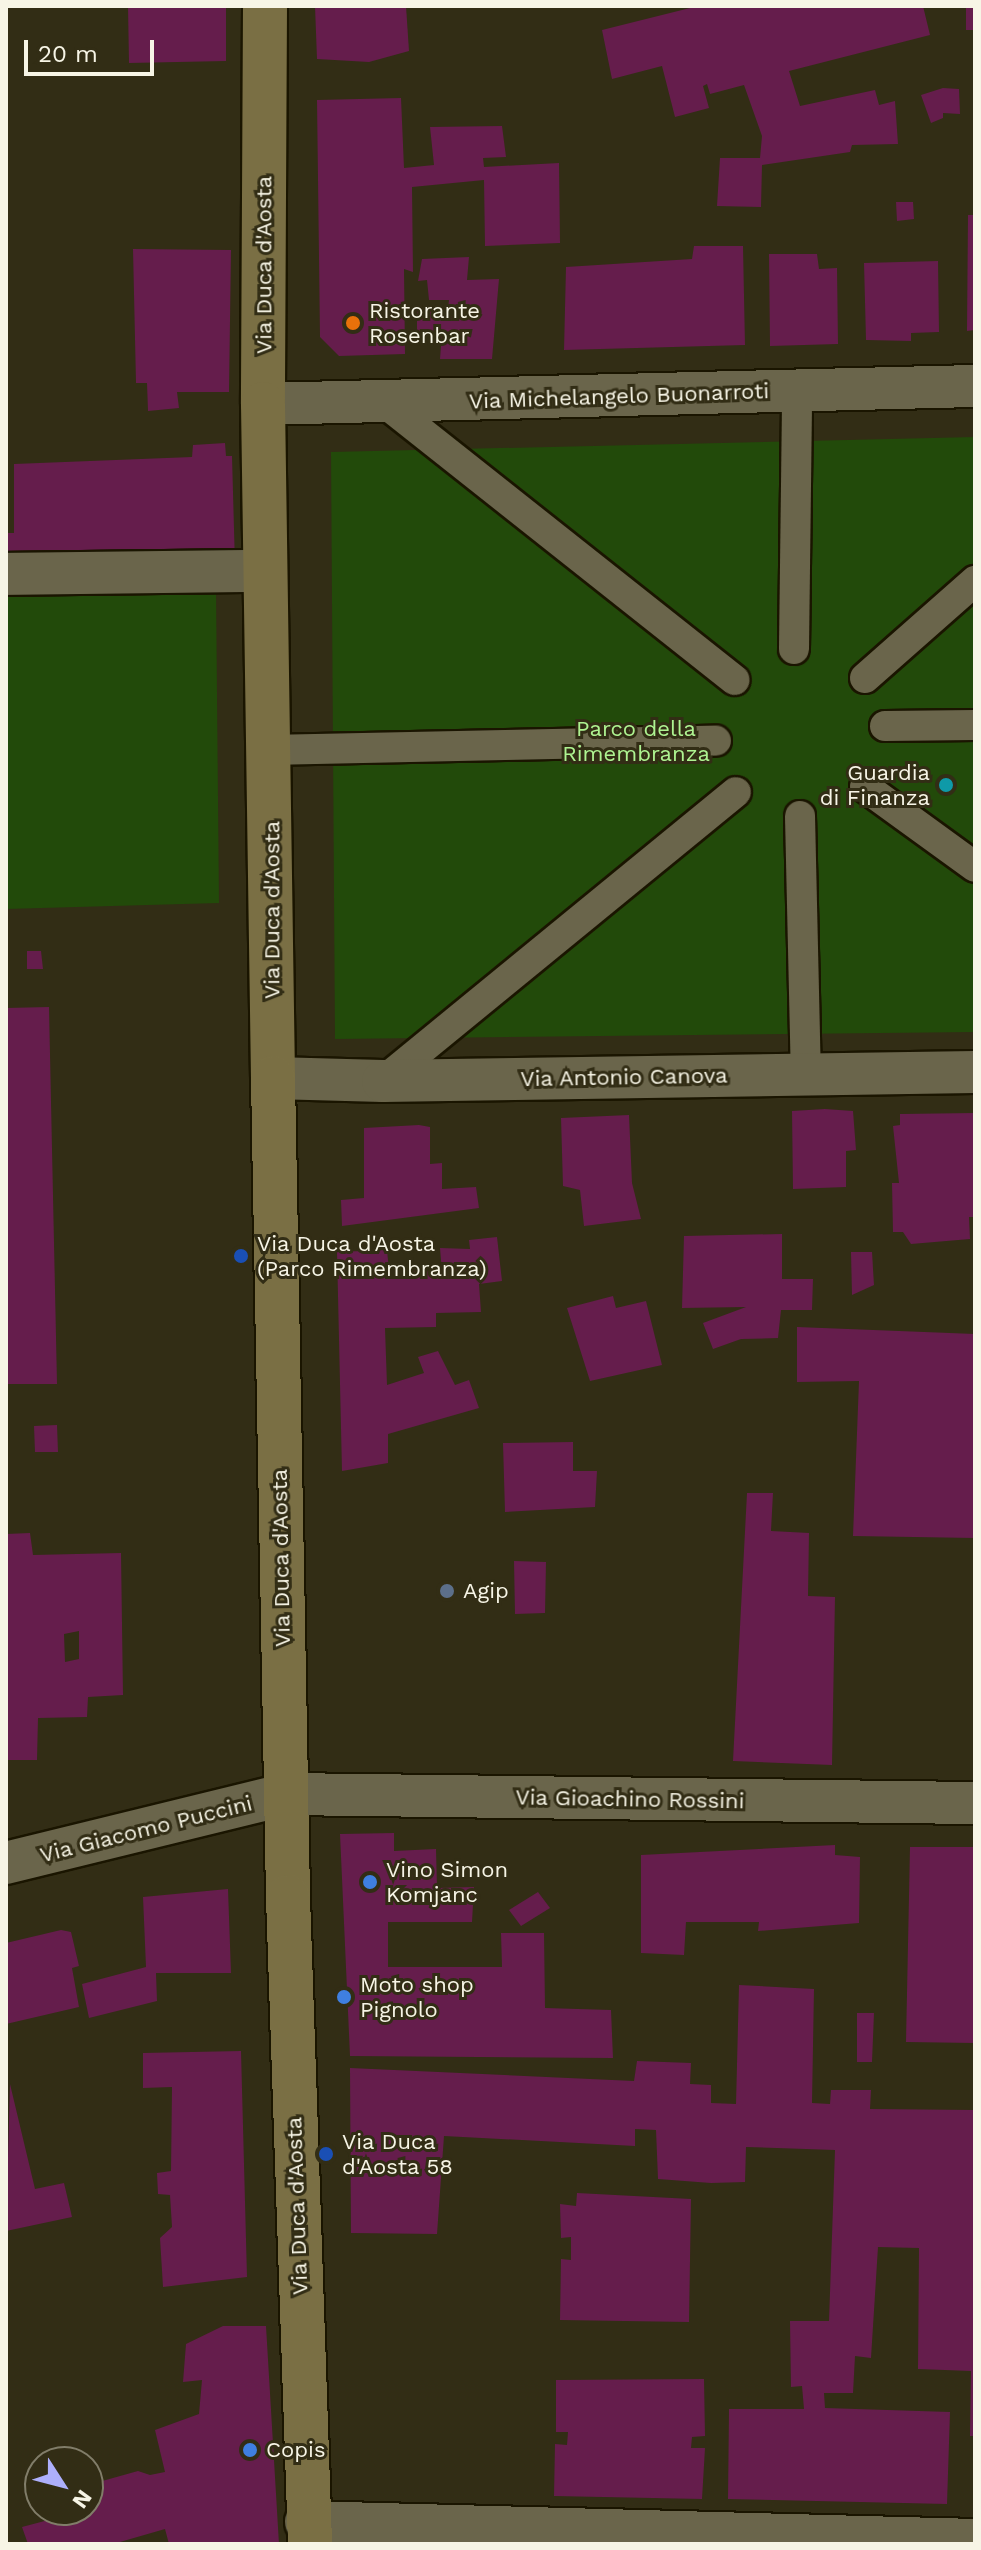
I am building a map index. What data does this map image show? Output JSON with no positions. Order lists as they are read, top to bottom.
{
  "streets": {
    "main road": ["Via Duca d'Aosta"],
    "street": [
      "Via Michelangelo Buonarroti",
      "Via Antonio Canova",
      "Via Gioachino Rossini",
      "Via Giacomo Puccini"
    ]
  },
  "crossings": [
    ["Via Duca d'Aosta", "Via Michelangelo Buonarroti"],
    ["Via Duca d'Aosta", "Via Antonio Canova"],
    ["Via Duca d'Aosta", "Via Gioachino Rossini"],
    ["Via Duca d'Aosta", "Via Giacomo Puccini"],
    ["Via Gioachino Rossini", "Via Giacomo Puccini"]
  ],
  "parks": ["Parco della Rimembranza"],
  "places": [
    "Ristorante Rosenbar",
    "Guardia di Finanza",
    "Via Duca d'Aosta (Parco Rimembranza)",
    "Agip",
    "Vino Simon Komjanc",
    "Moto shop Pignolo",
    "Via Duca d'Aosta 58",
    "Copis"
  ],
  "scale_bar": "20 m",
  "north": "bottom right"
}
